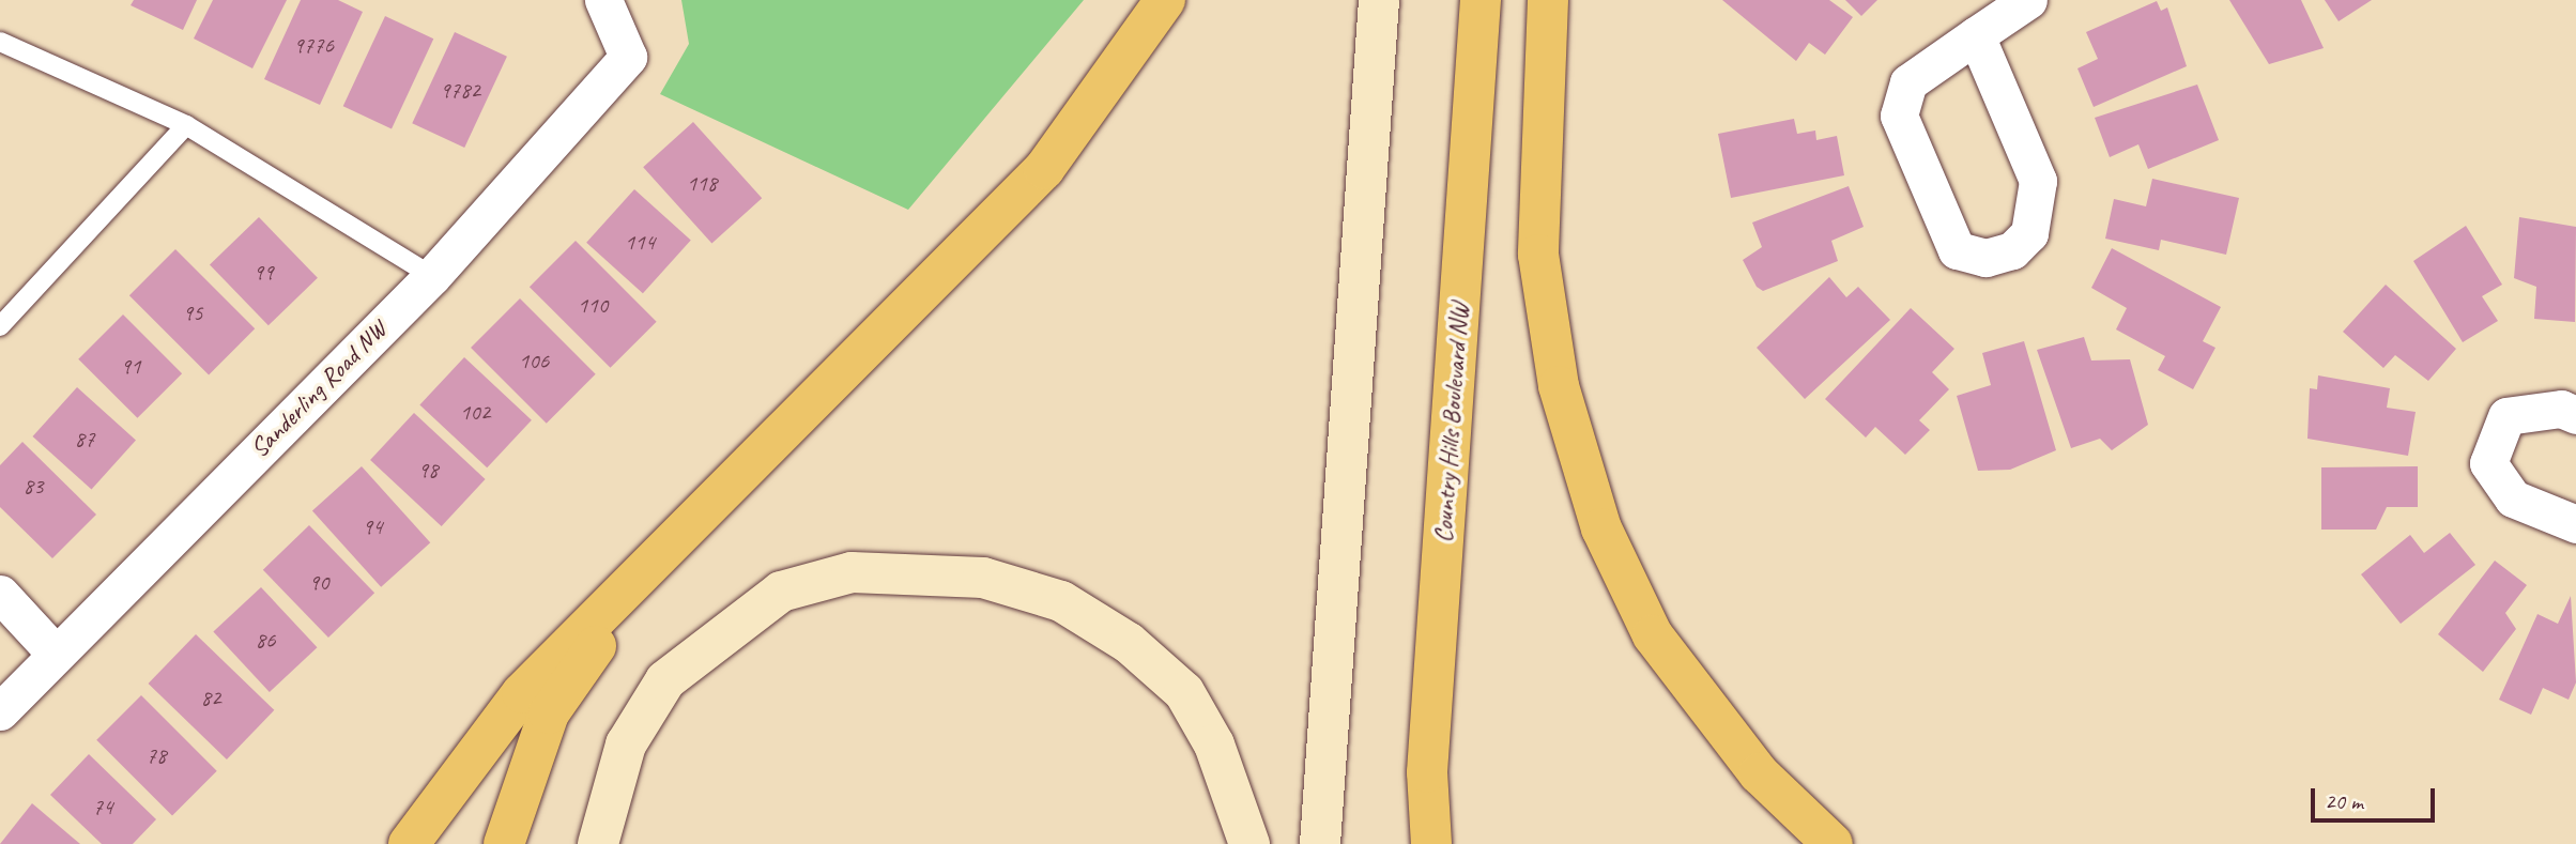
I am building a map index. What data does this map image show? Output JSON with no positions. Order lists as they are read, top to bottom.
{
  "streets": {
    "main road": ["Country Hills Boulevard NW"],
    "street": ["Sanderling Road NW"]
  },
  "house_numbers": [
    "9776",
    "9782",
    "118",
    "114",
    "99",
    "110",
    "95",
    "106",
    "91",
    "102",
    "87",
    "98",
    "83",
    "94",
    "90",
    "86",
    "82",
    "78",
    "74"
  ],
  "scale_bar": "20 m"
}
